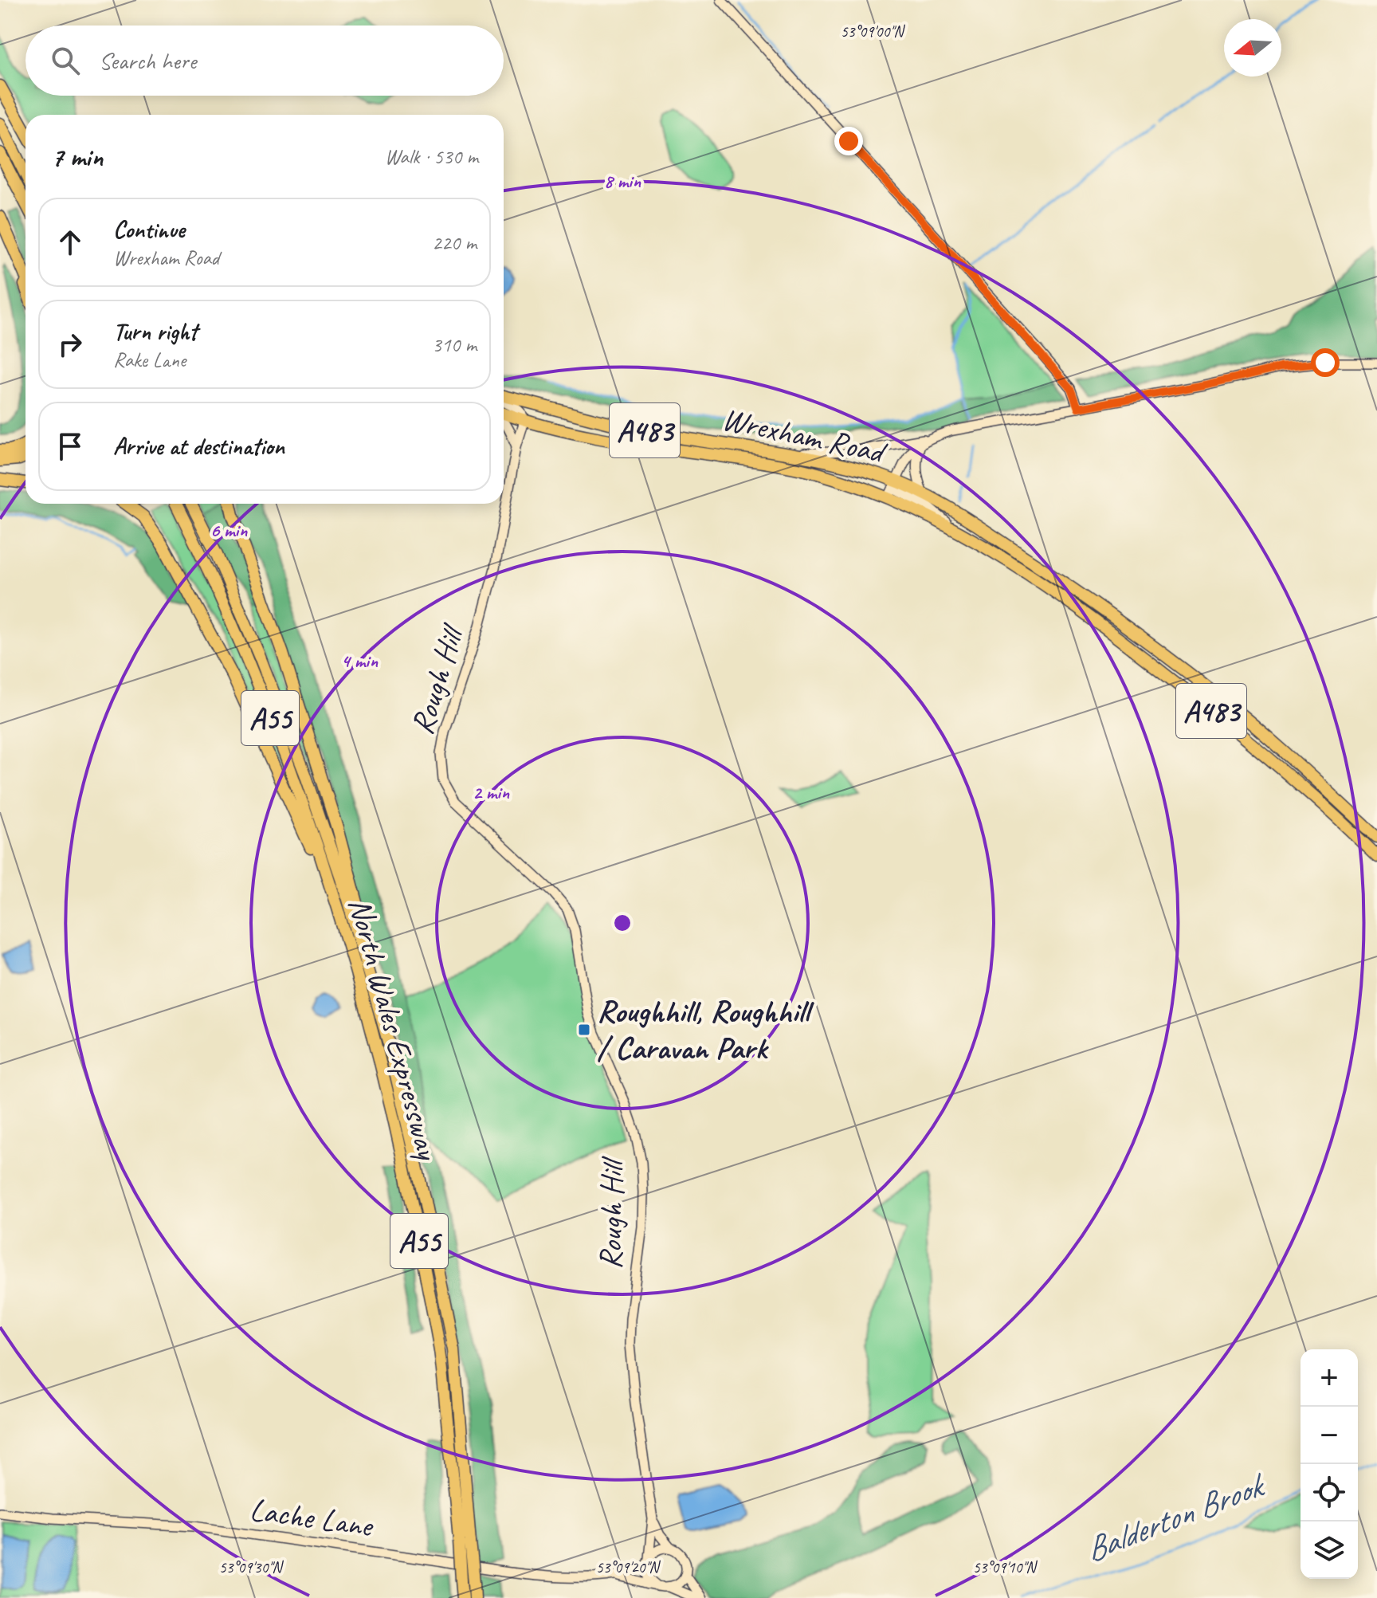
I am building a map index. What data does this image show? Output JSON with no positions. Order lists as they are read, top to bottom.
{
  "streets": {
    "highway": [
      "A483",
      "Wrexham Road",
      "A55",
      "North Wales Expressway"
    ],
    "street": ["Rough Hill", "Lache Lane"]
  },
  "crossings": [
    ["A483", "Wrexham Road"],
    ["Wrexham Road", "Rough Hill"],
    ["Rough Hill", "Lache Lane"]
  ],
  "water": ["Balderton Brook"],
  "places": {
    "transit": ["Roughhill, Roughhill / Caravan Park"]
  },
  "north": "left",
  "page": {
    "search": "Search here",
    "heading": ["7 min", "Walk · 530 m"],
    "list": [
      ["Continue", "Wrexham Road", "220 m"],
      ["Turn right", "Rake Lane", "310 m"],
      "Arrive at destination"
    ],
    "map_buttons": ["+", "−"]
  },
  "coordinates": [
    "53°09'00\"N",
    "53°09'30\"N",
    "53°09'20\"N",
    "53°09'10\"N"
  ],
  "rings": [
    "8 min",
    "6 min",
    "4 min",
    "2 min"
  ]
}
